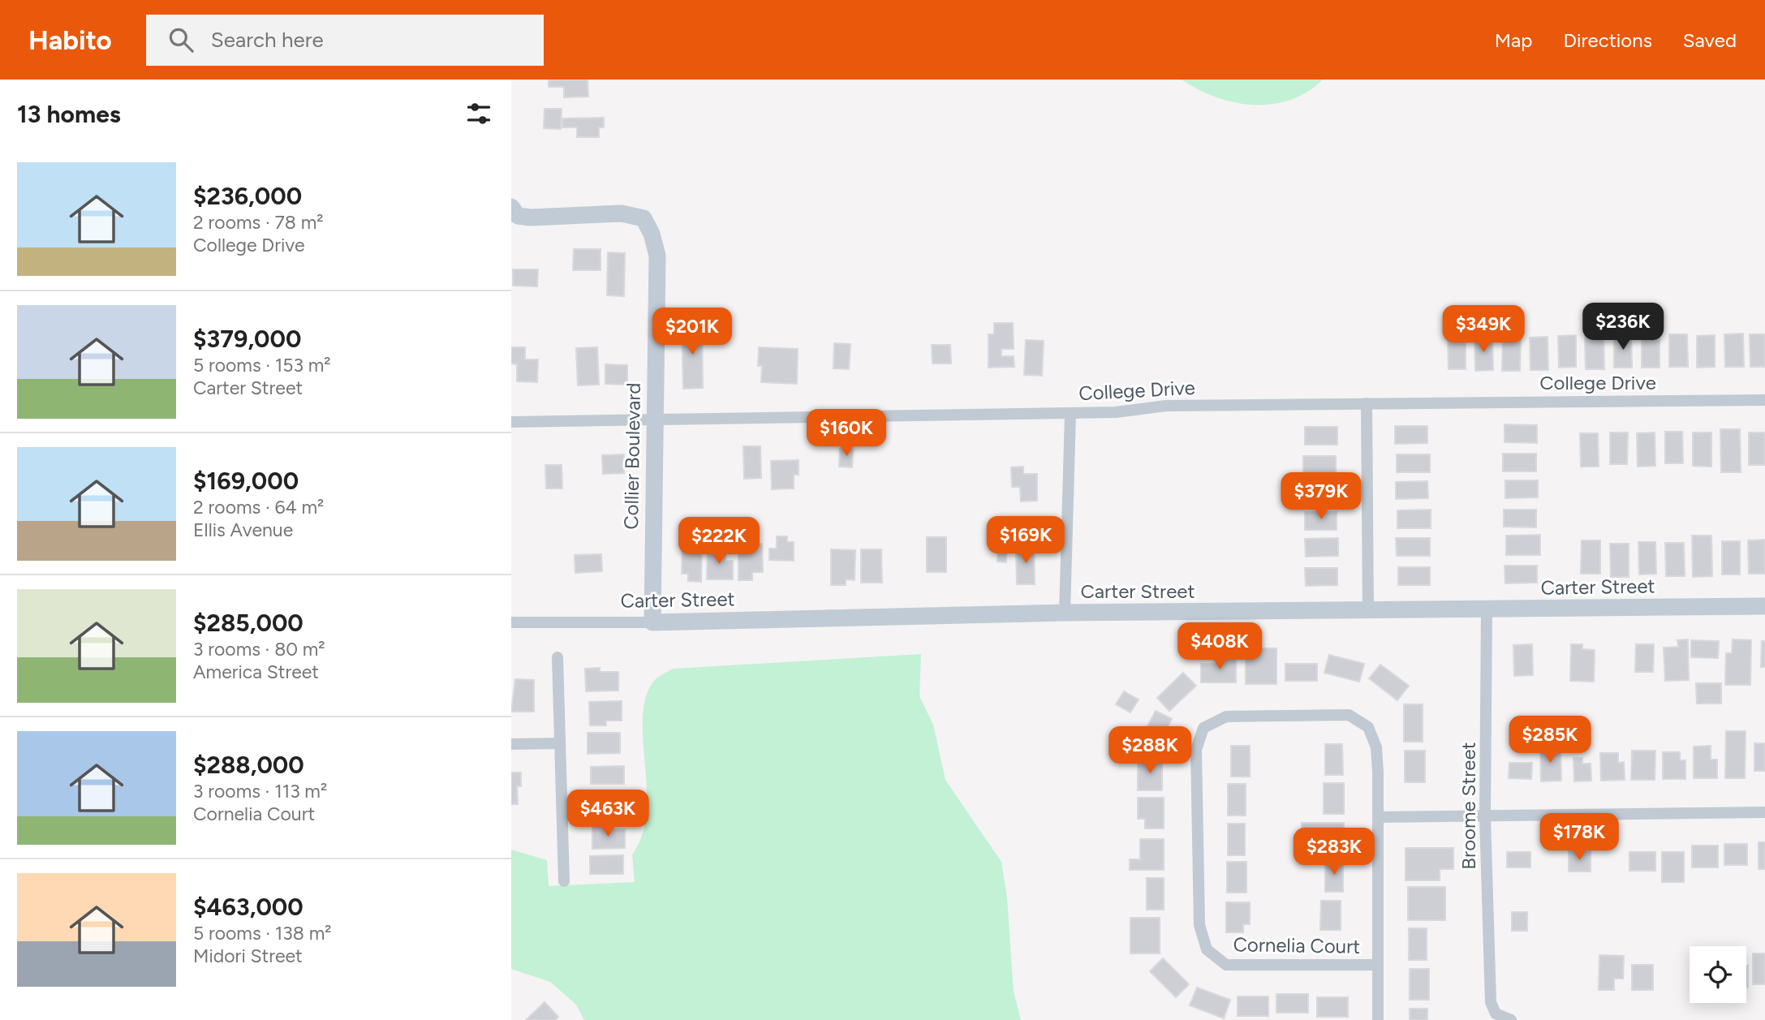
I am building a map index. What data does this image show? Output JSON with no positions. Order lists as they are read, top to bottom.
{
  "streets": {
    "street": [
      "College Drive",
      "Collier Boulevard",
      "Carter Street",
      "Broome Street",
      "Cornelia Court"
    ]
  },
  "crossings": [
    ["College Drive", "Collier Boulevard"],
    ["Collier Boulevard", "Carter Street"],
    ["Carter Street", "Broome Street"]
  ],
  "page": {
    "header": "Habito",
    "search": "Search here",
    "nav": ["Map", "Directions", "Saved"],
    "heading": "13 homes",
    "list": [
      {
        "name": "$236,000",
        "note": "2 rooms · 78 m² · College Drive"
      },
      {
        "name": "$379,000",
        "note": "5 rooms · 153 m² · Carter Street"
      },
      {
        "name": "$169,000",
        "note": "2 rooms · 64 m² · Ellis Avenue"
      },
      {
        "name": "$285,000",
        "note": "3 rooms · 80 m² · America Street"
      },
      {
        "name": "$288,000",
        "note": "3 rooms · 113 m² · Cornelia Court"
      },
      {
        "name": "$463,000",
        "note": "5 rooms · 138 m² · Midori Street"
      }
    ],
    "price": [
      "$236K",
      "$349K",
      "$201K",
      "$160K",
      "$379K",
      "$169K",
      "$222K",
      "$408K",
      "$285K",
      "$288K",
      "$463K",
      "$178K",
      "$283K"
    ]
  }
}
